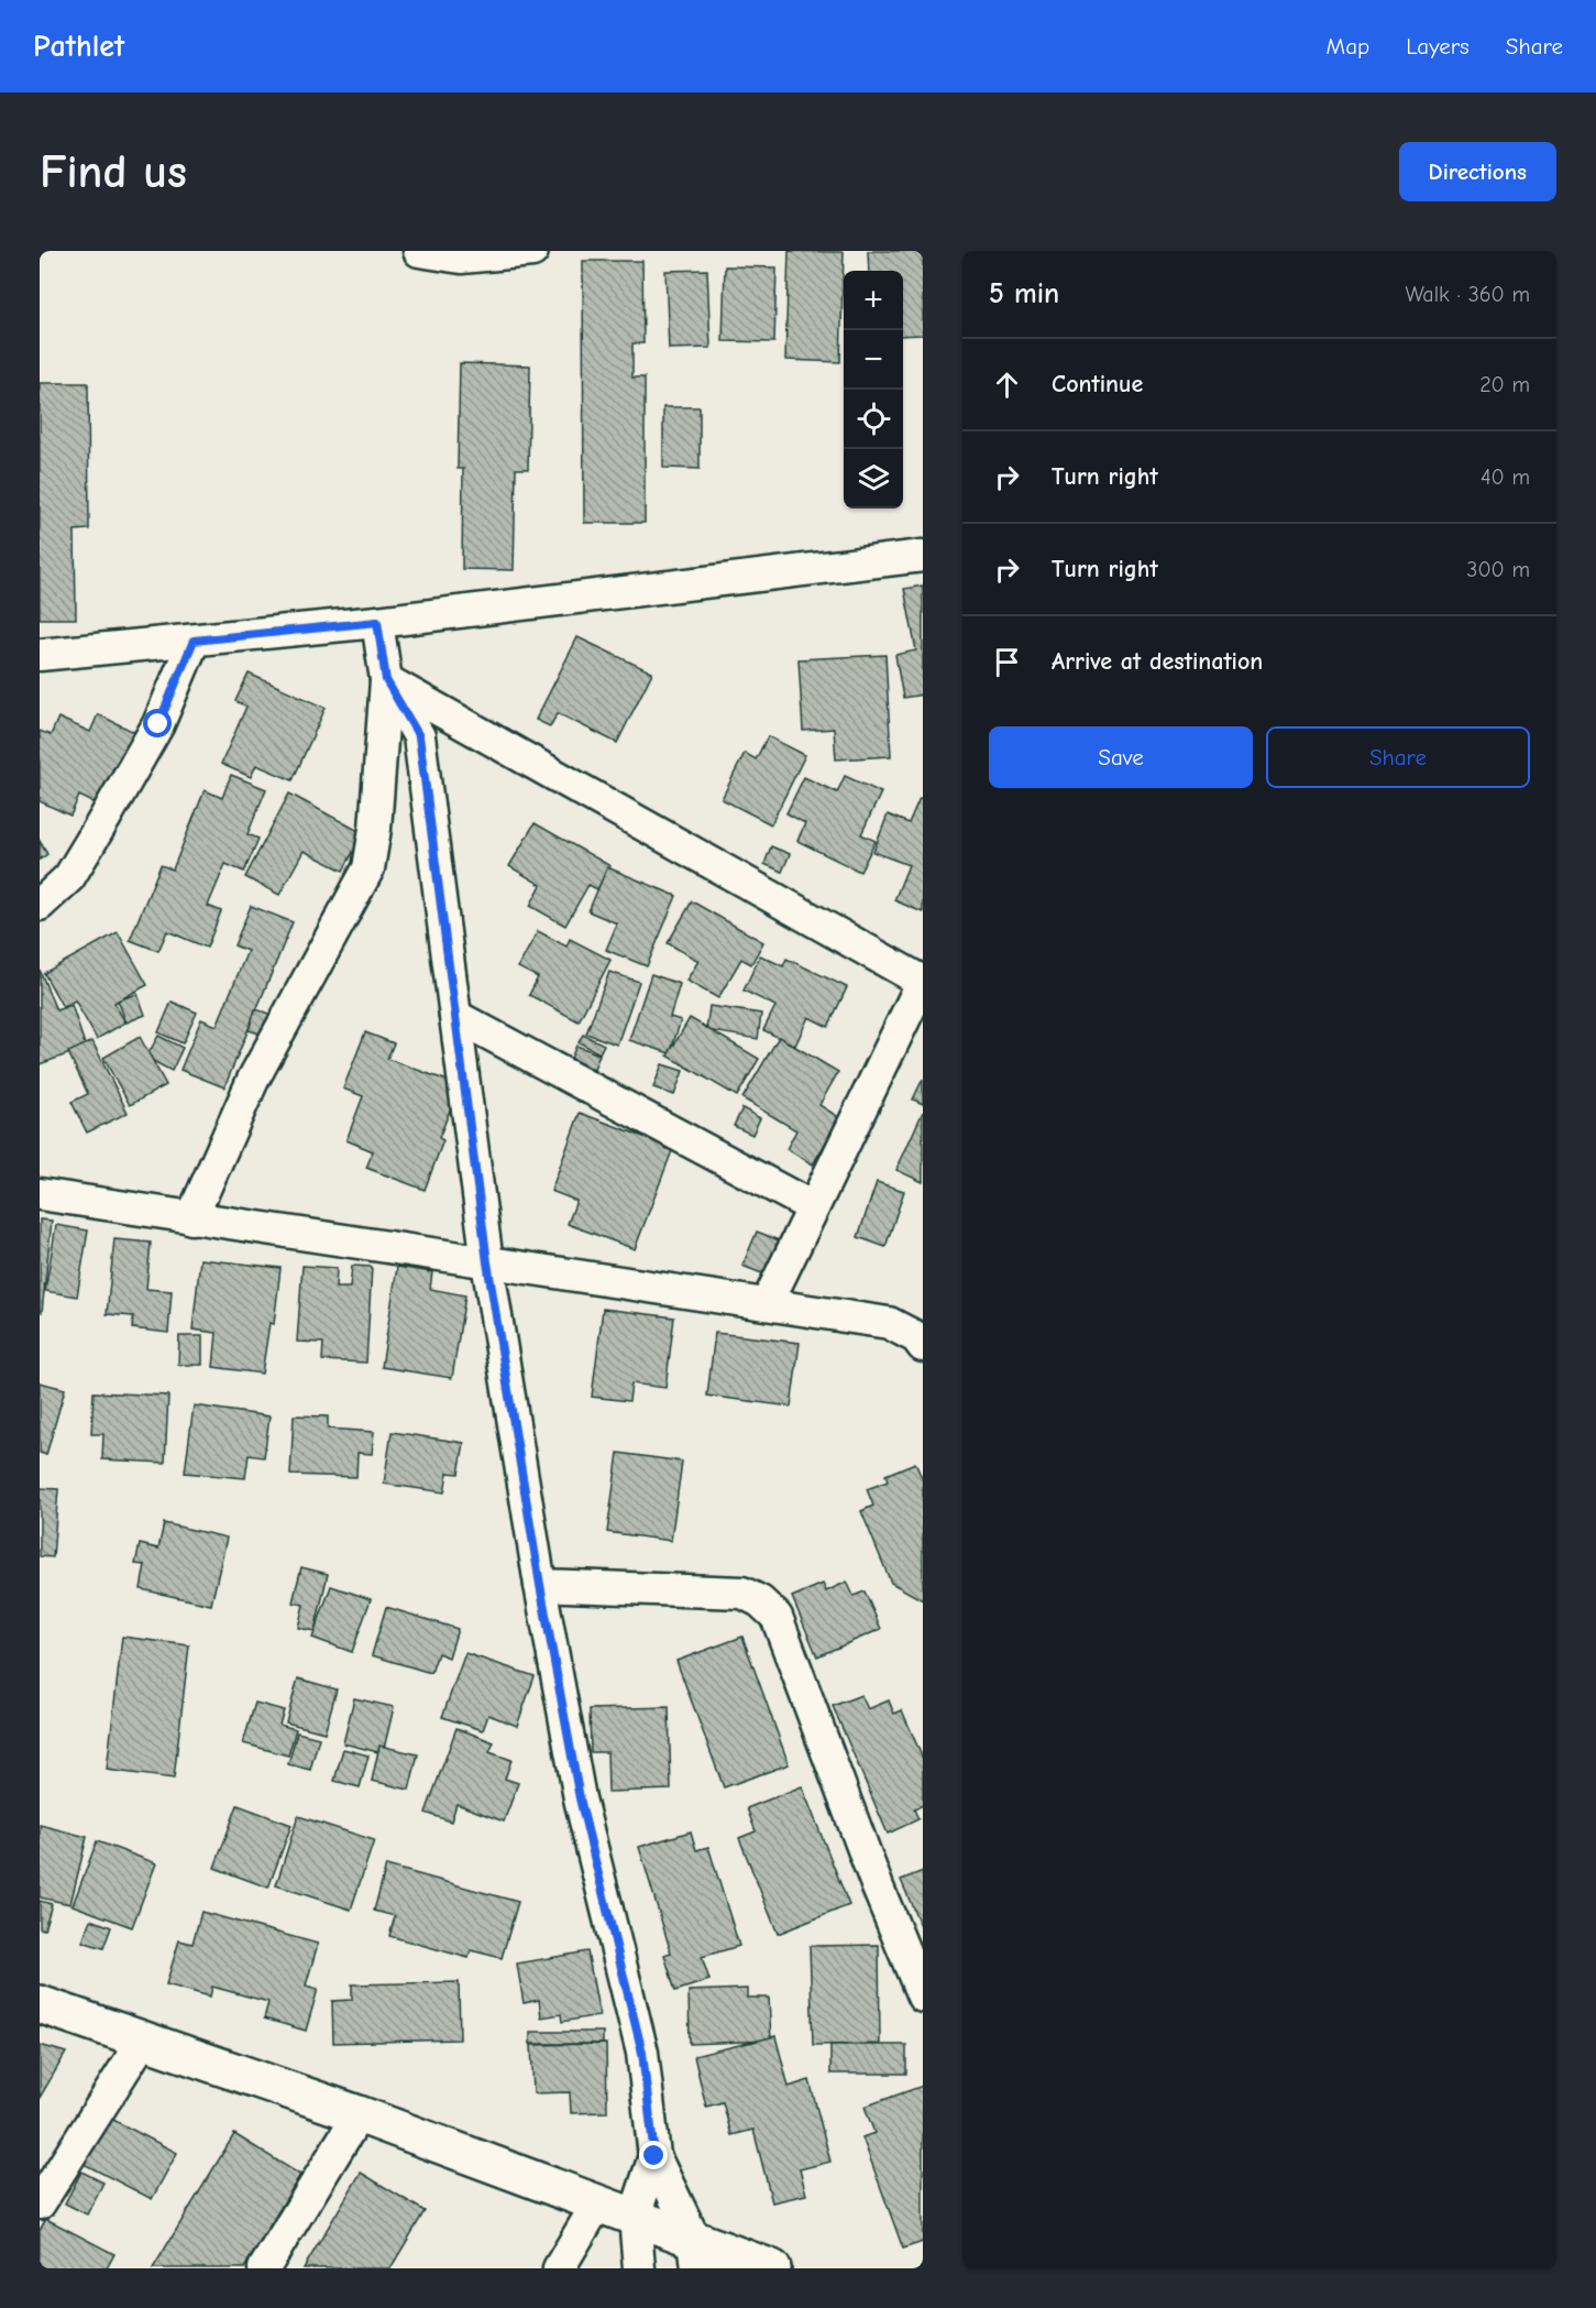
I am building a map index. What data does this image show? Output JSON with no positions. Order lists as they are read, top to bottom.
{
  "page": {
    "header": "Pathlet",
    "nav": ["Map", "Layers", "Share"],
    "buttons": [
      "Directions",
      ["Save", "Share"]
    ],
    "title": "Find us",
    "heading": ["5 min", "Walk · 360 m"],
    "map_buttons": ["+", "−"],
    "list": [
      ["Continue", "20 m"],
      ["Turn right", "40 m"],
      ["Turn right", "300 m"],
      "Arrive at destination"
    ]
  }
}
